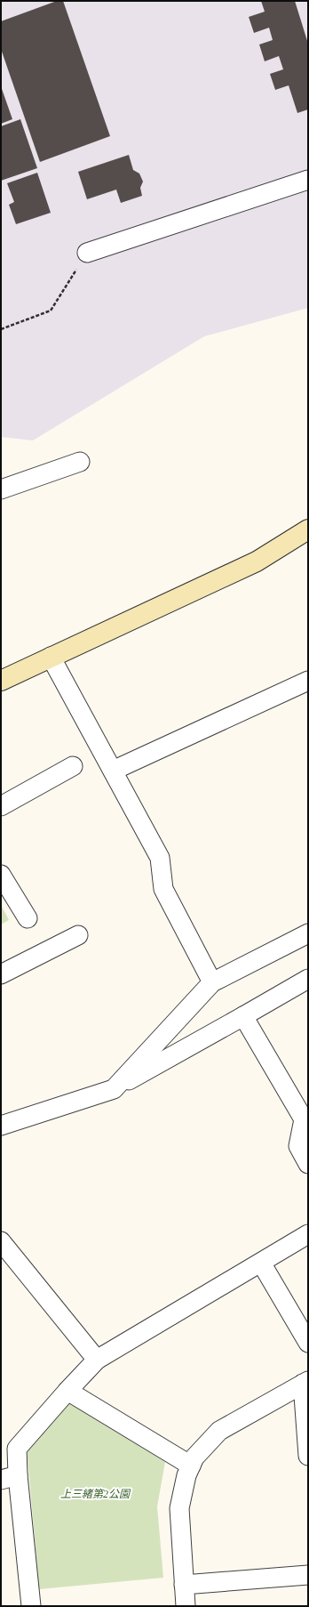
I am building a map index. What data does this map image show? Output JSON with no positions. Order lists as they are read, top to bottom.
{
  "parks": ["上三緒第2公園"]
}
